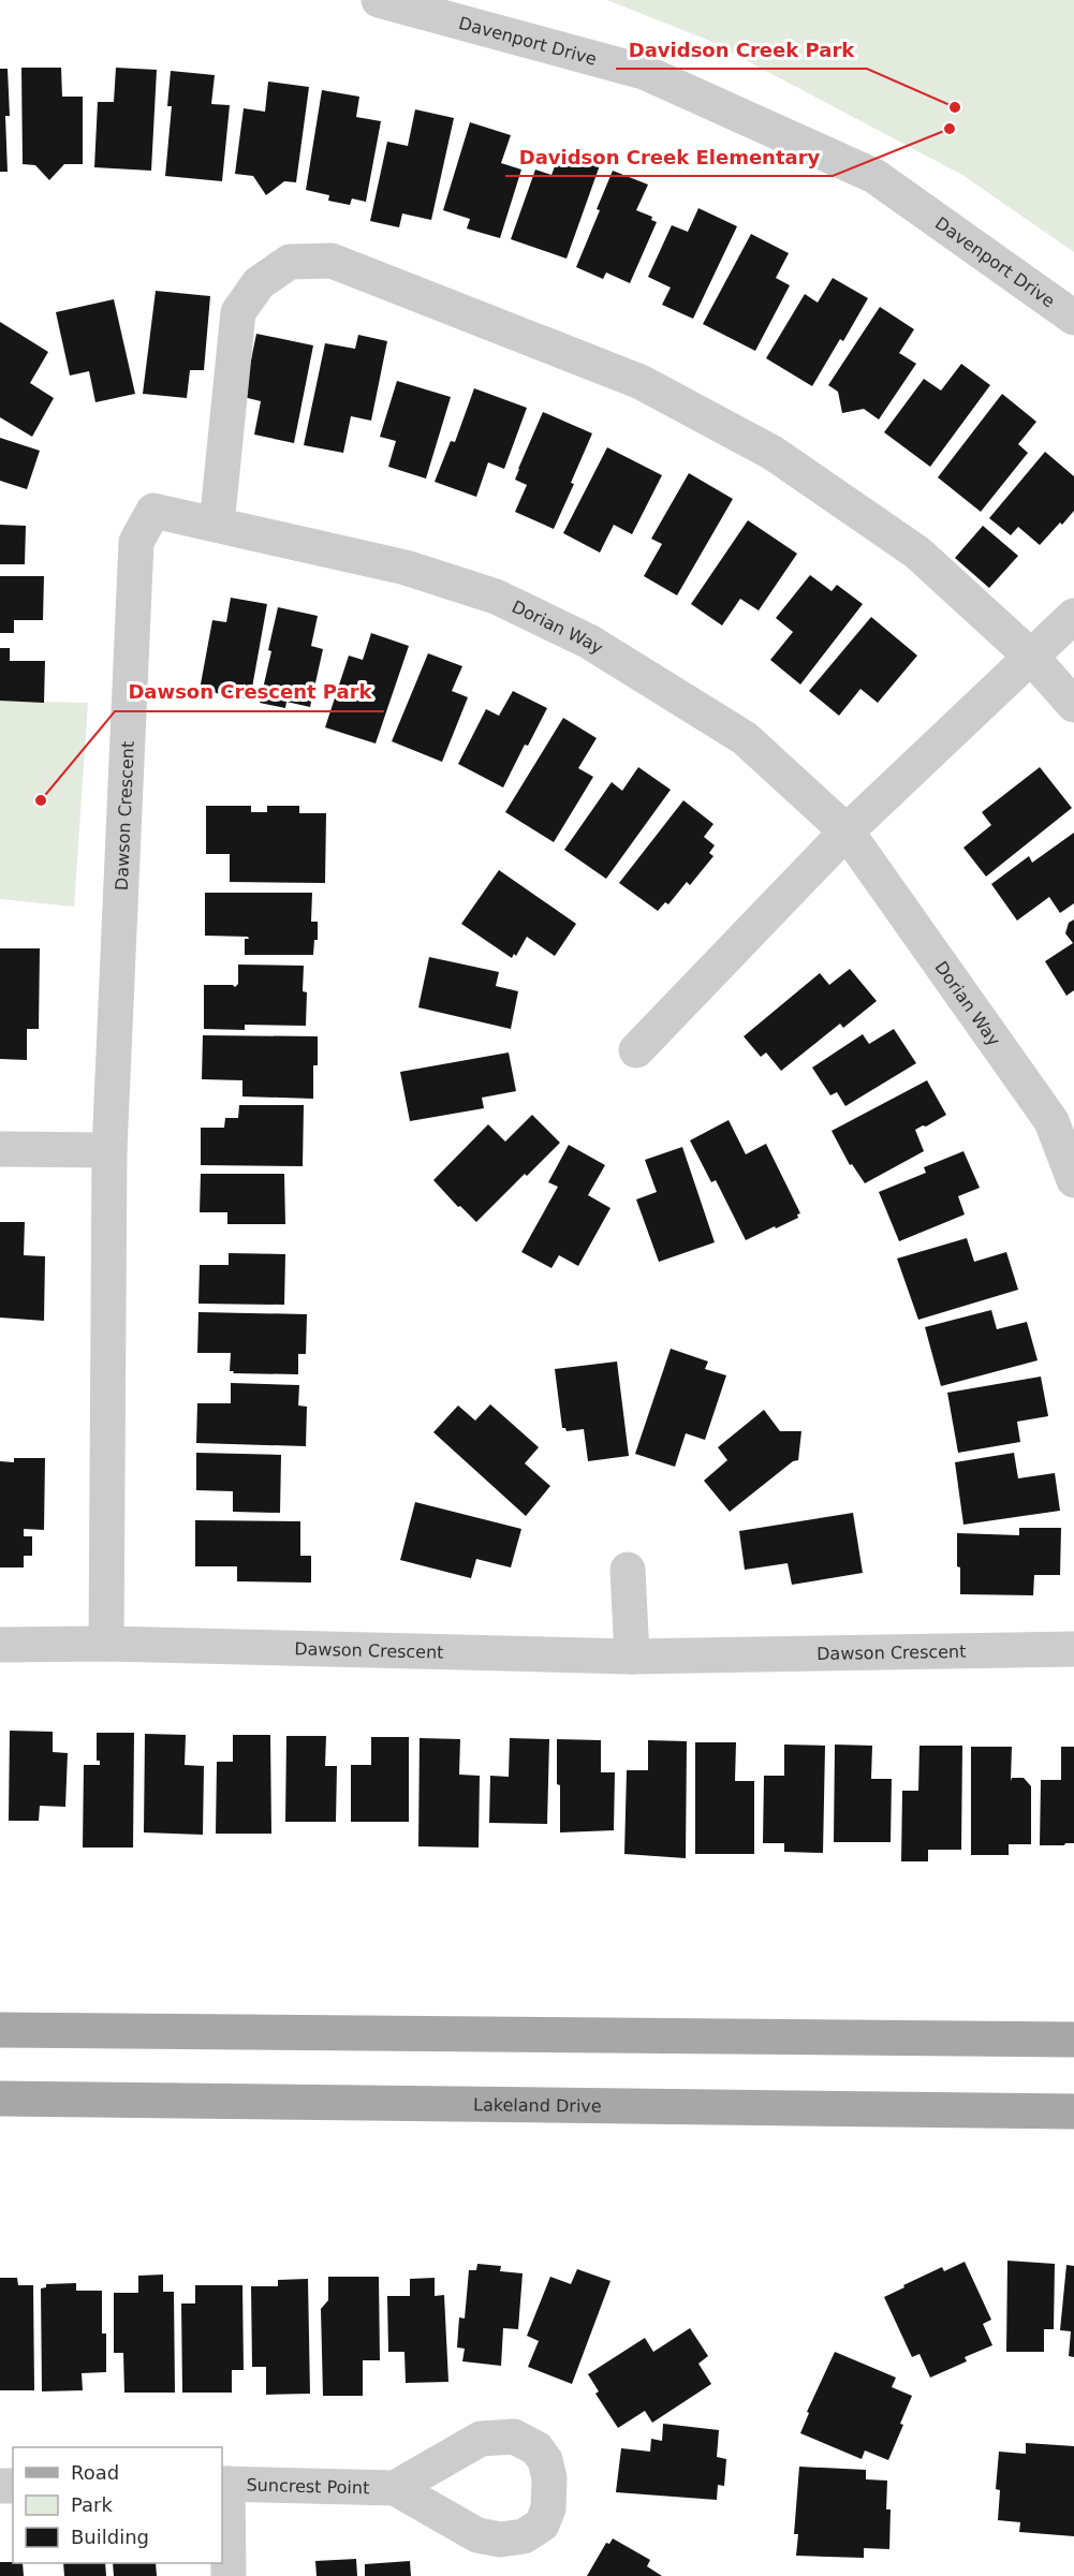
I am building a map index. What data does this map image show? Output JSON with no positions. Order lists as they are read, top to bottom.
{
  "streets": {
    "main road": ["Lakeland Drive"],
    "street": [
      "Davenport Drive",
      "Dorian Way",
      "Dawson Crescent",
      "Suncrest Point"
    ]
  },
  "crossings": [
    ["Dorian Way", "Dawson Crescent"]
  ],
  "places": ["Davidson Creek Park", "Davidson Creek Elementary", "Dawson Crescent Park"],
  "legend": ["Road", "Park", "Building"]
}
